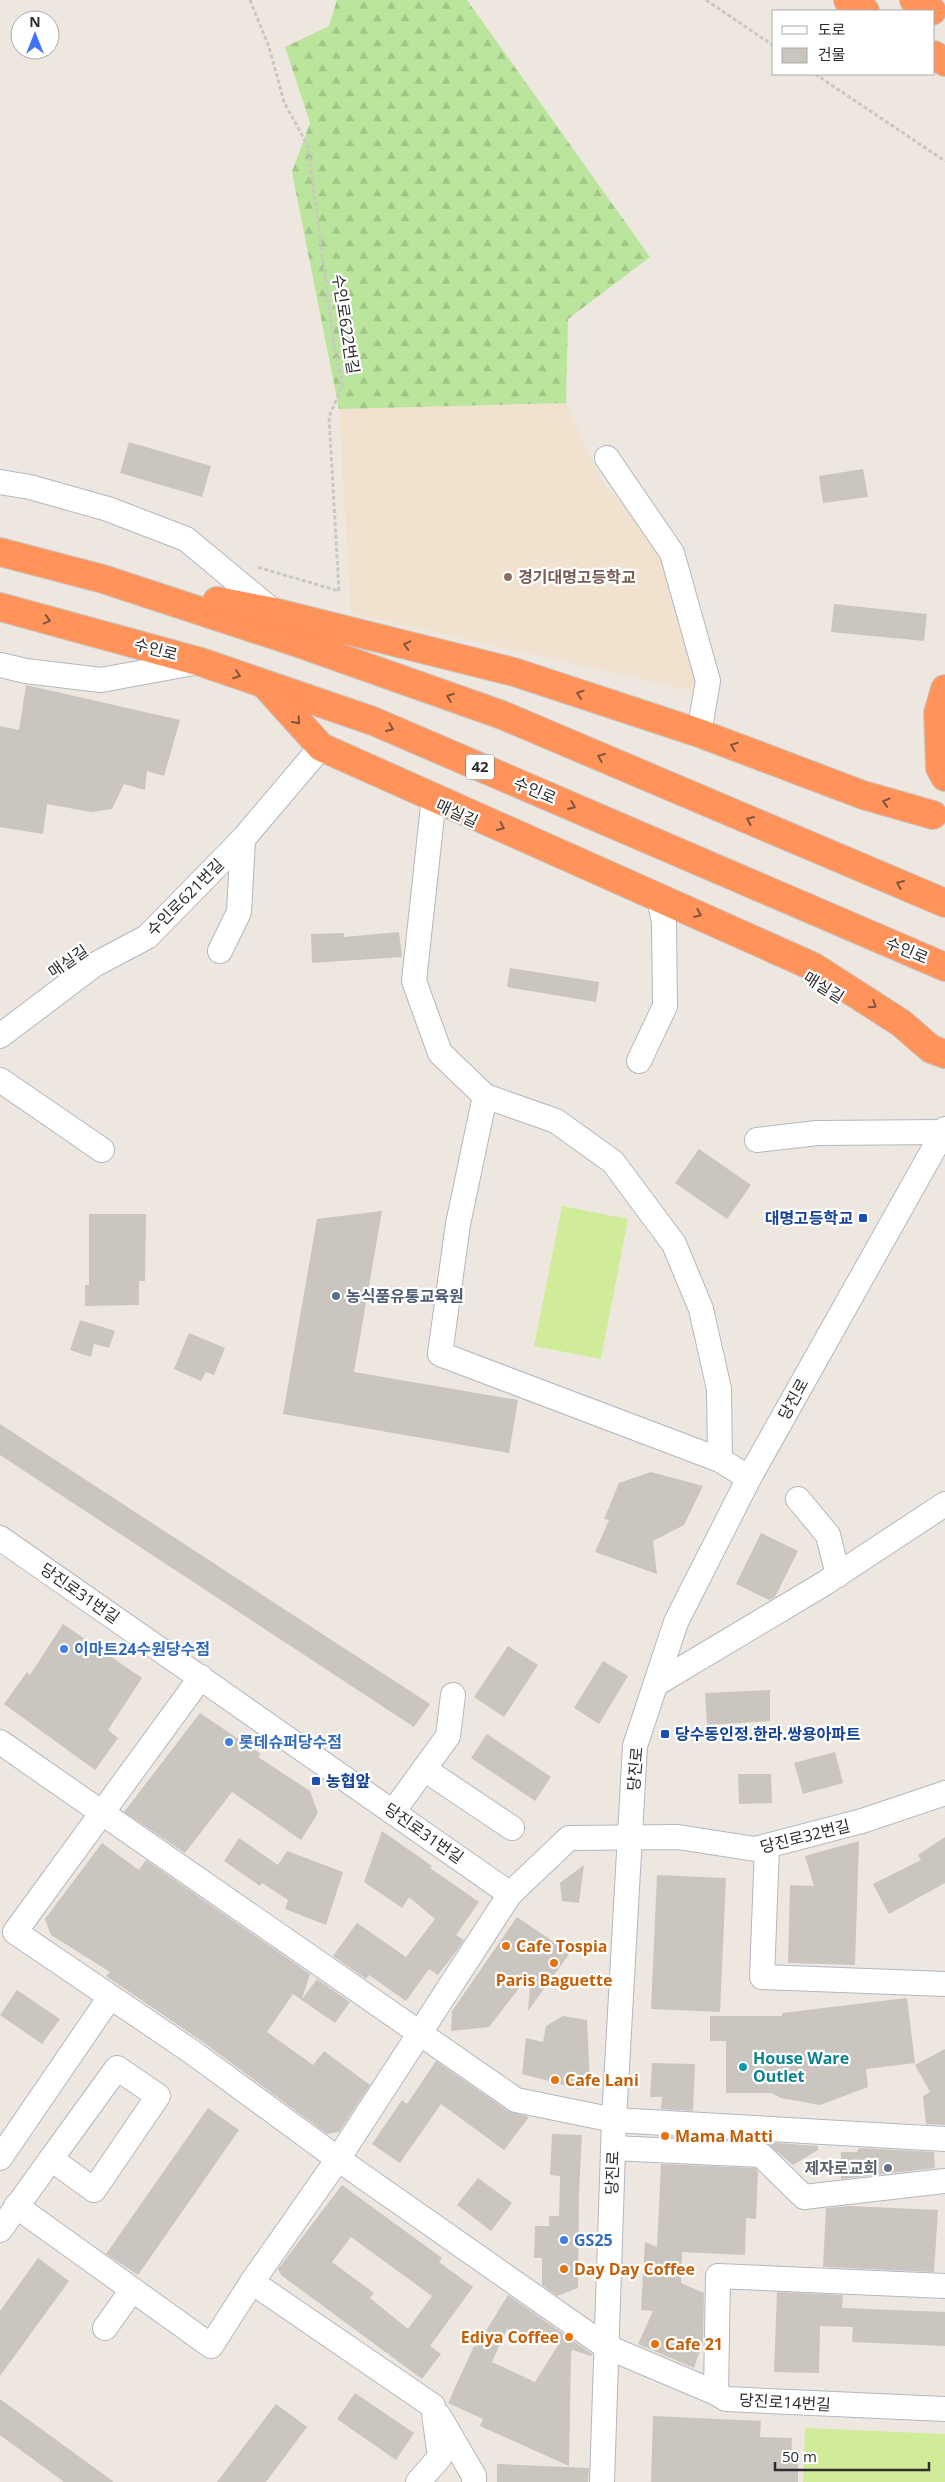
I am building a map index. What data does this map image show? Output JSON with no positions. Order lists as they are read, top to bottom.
{
  "streets": {
    "highway": ["수인로", "42"],
    "street": [
      "수인로621번길",
      "당진로",
      "당진로31번길",
      "당진로32번길",
      "당진로14번길"
    ],
    "path": ["수인로622번길"]
  },
  "crossings": [
    ["당진로", "당진로32번길"],
    ["당진로", "당진로14번길"]
  ],
  "places": {
    "other": [
      "경기대명고등학교",
      "농식품유통교육원",
      "이마트24수원당수점",
      "롯데슈퍼당수점",
      "Cafe Tospia",
      "Paris Baguette",
      "House Ware Outlet",
      "Cafe Lani",
      "Mama Matti",
      "제자로교회",
      "GS25",
      "Day Day Coffee",
      "Ediya Coffee",
      "Cafe 21"
    ],
    "transit": ["대명고등학교", "당수동인정.한라.쌍용아파트", "농협앞"]
  },
  "legend": ["도로", "건물"],
  "scale_bar": "50 m",
  "north": "top"
}
